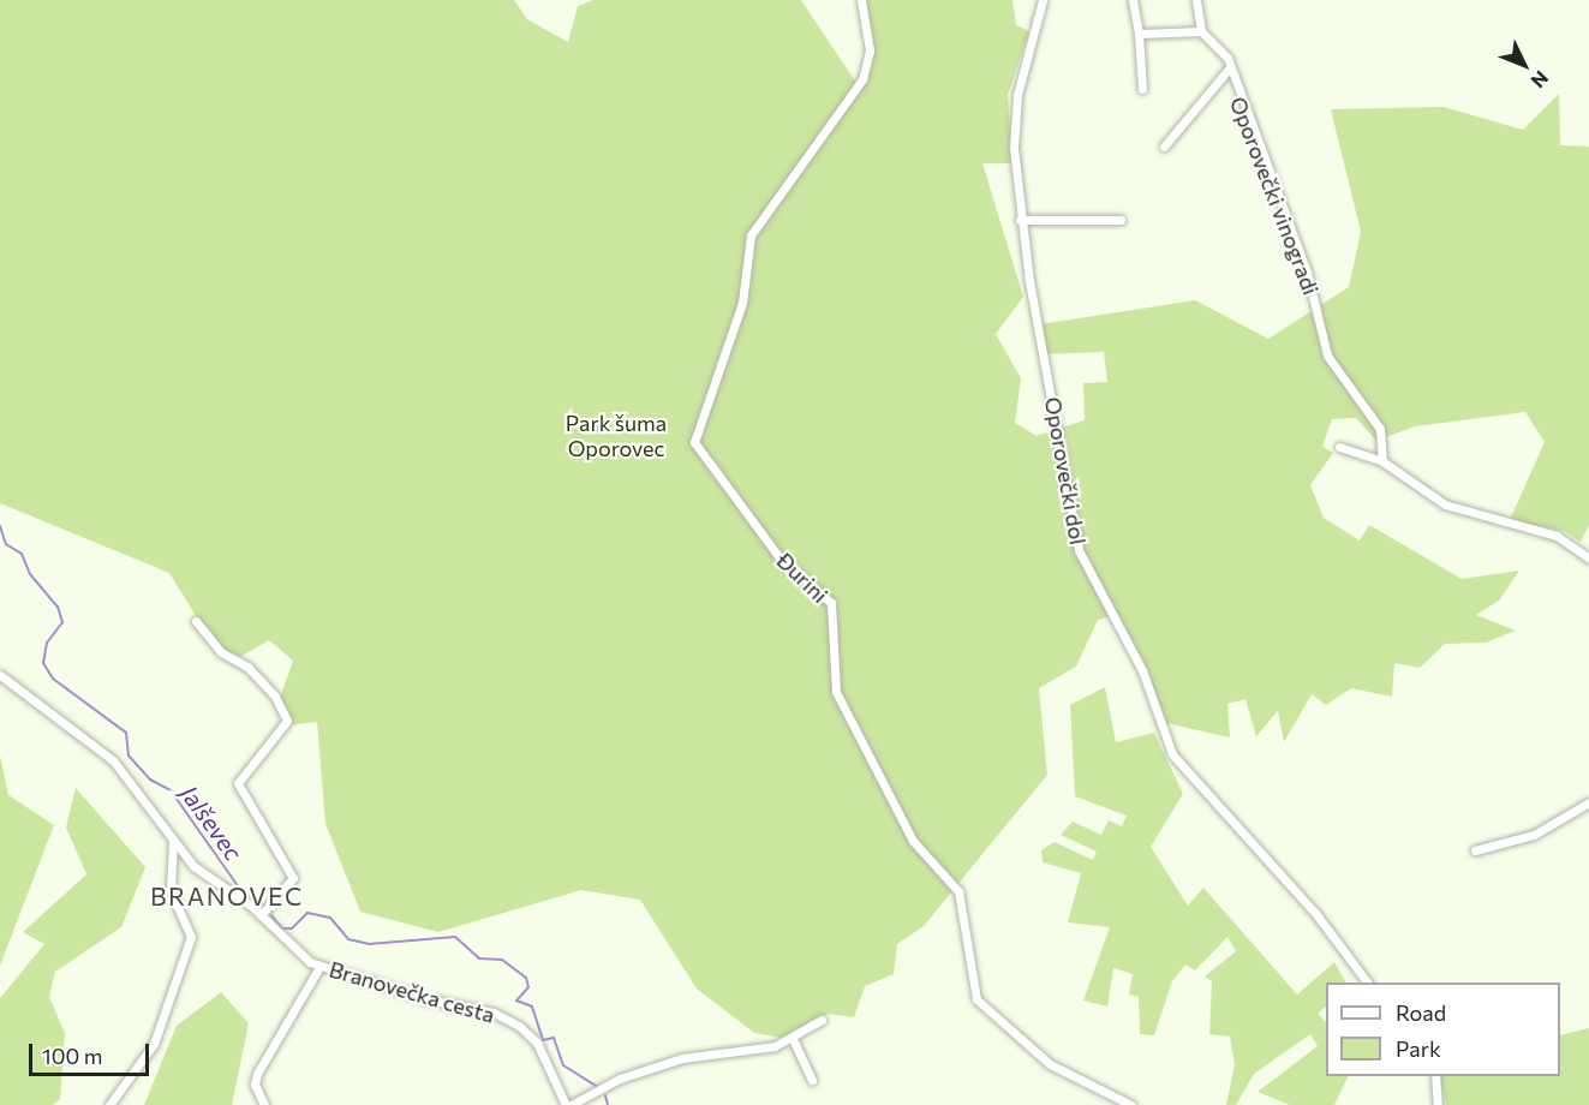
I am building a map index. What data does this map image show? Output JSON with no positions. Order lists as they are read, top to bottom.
{
  "streets": {
    "street": [
      "Oporovečki vinogradi",
      "Oporovečki dol",
      "Đurini",
      "Branovečka cesta"
    ]
  },
  "districts": ["BRANOVEC"],
  "water": ["Jalševec"],
  "parks": ["Park šuma Oporovec"],
  "legend": ["Road", "Park"],
  "scale_bar": "100 m",
  "north": "bottom right"
}
